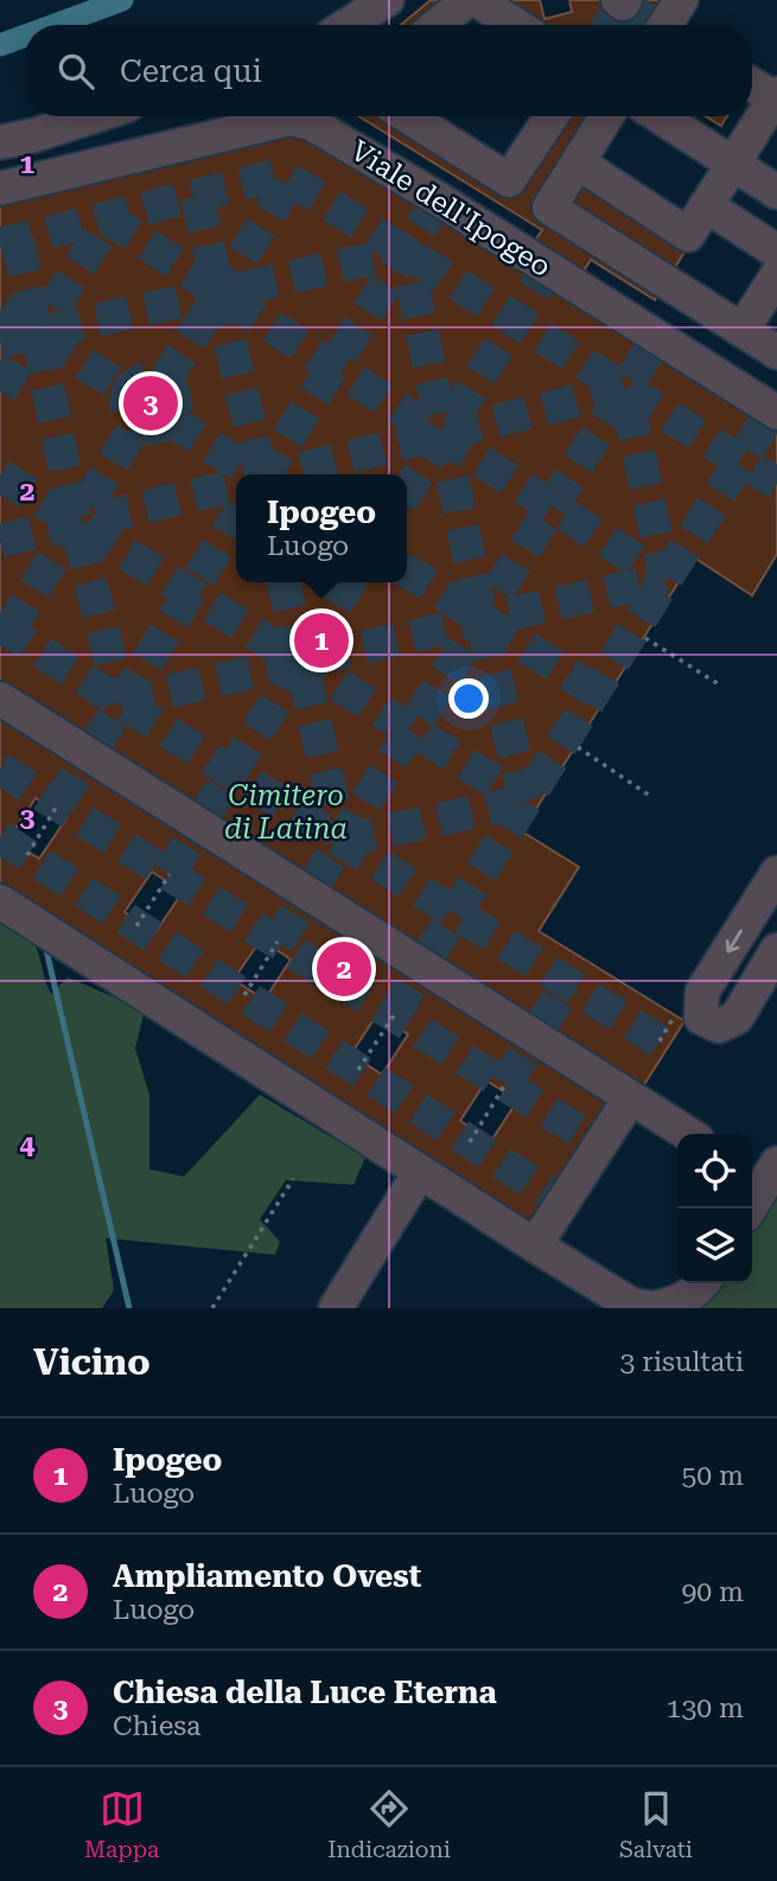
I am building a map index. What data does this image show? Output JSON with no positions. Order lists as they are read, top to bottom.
{
  "streets": {
    "lane": ["Viale dell'Ipogeo"]
  },
  "parks": ["Cimitero di Latina"],
  "page": {
    "search": "Cerca qui",
    "pins": ["3", "1", "2"],
    "popup": ["Ipogeo", "Luogo"],
    "heading": ["Vicino", "3 risultati"],
    "list": [
      {
        "mark": "1",
        "name": "Ipogeo",
        "note": "Luogo",
        "value": "50 m"
      },
      {
        "mark": "2",
        "name": "Ampliamento Ovest",
        "note": "Luogo",
        "value": "90 m"
      },
      {
        "mark": "3",
        "name": "Chiesa della Luce Eterna",
        "note": "Chiesa",
        "value": "130 m"
      }
    ],
    "nav": ["Mappa", "Indicazioni", "Salvati"]
  },
  "grid": {
    "rows": [
      "1",
      "2",
      "3",
      "4"
    ]
  }
}
